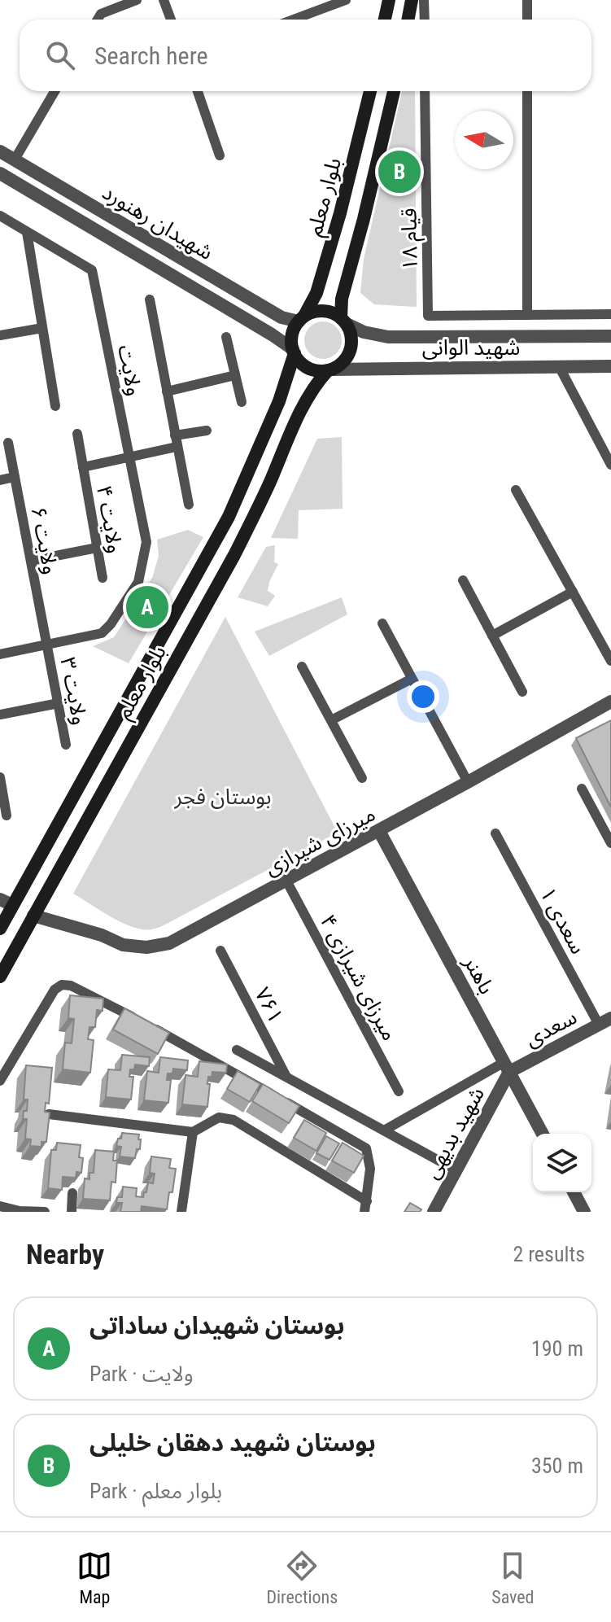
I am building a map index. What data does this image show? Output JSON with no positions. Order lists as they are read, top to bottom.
{
  "streets": {
    "main road": ["بلوار معلم"],
    "street": [
      "شهیدان رهنورد",
      "قیام ۱۸",
      "شهید الوانی",
      "ولایت",
      "ولایت ۴",
      "ولایت ۶",
      "ولایت ۳",
      "میرزای شیرازی",
      "سعدی ۱",
      "باهنر",
      "میرزای شیرازی ۴",
      "۷۶۱",
      "سعدی",
      "شهید بدیهی"
    ]
  },
  "crossings": [
    ["بلوار معلم", "شهیدان رهنورد"],
    ["بلوار معلم", "شهید الوانی"],
    ["بلوار معلم", "میرزای شیرازی"],
    ["شهیدان رهنورد", "شهید الوانی"],
    ["ولایت", "ولایت ۴"],
    ["ولایت", "ولایت ۶"],
    ["ولایت", "ولایت ۳"],
    ["ولایت ۶", "ولایت ۳"],
    ["میرزای شیرازی", "باهنر"],
    ["میرزای شیرازی", "میرزای شیرازی ۴"],
    ["سعدی ۱", "سعدی"],
    ["باهنر", "سعدی"],
    ["باهنر", "شهید بدیهی"],
    ["سعدی", "شهید بدیهی"]
  ],
  "parks": ["بوستان فجر"],
  "north": "left",
  "page": {
    "search": "Search here",
    "pins": ["B", "A"],
    "heading": ["Nearby", "2 results"],
    "list": [
      {
        "mark": "A",
        "name": "بوستان شهیدان ساداتی",
        "note": "Park · ولایت",
        "value": "190 m"
      },
      {
        "mark": "B",
        "name": "بوستان شهید دهقان خلیلی",
        "note": "Park · بلوار معلم",
        "value": "350 m"
      }
    ],
    "nav": ["Map", "Directions", "Saved"]
  }
}
